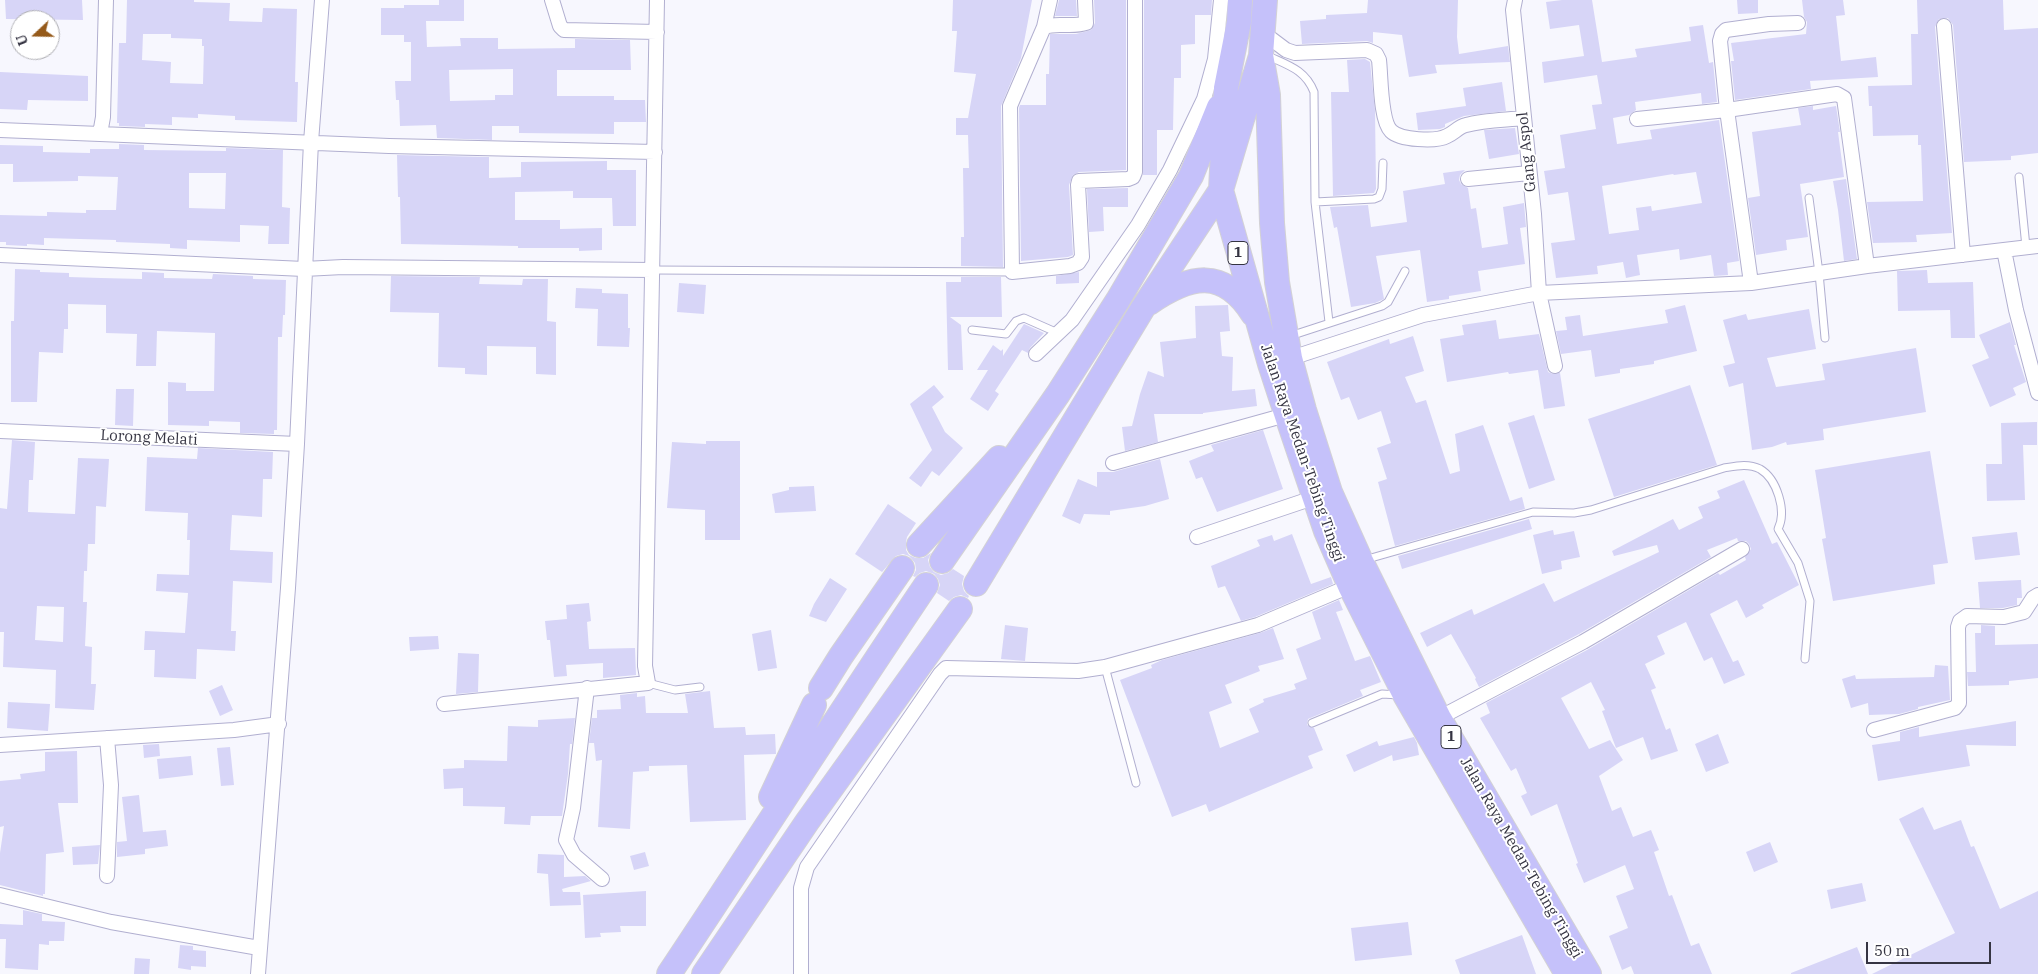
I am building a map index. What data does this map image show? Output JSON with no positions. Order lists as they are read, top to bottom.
{
  "streets": {
    "highway": ["1", "Jalan Raya Medan-Tebing Tinggi"],
    "street": ["Gang Aspol", "Lorong Melati"]
  },
  "scale_bar": "50 m",
  "north": "left"
}
